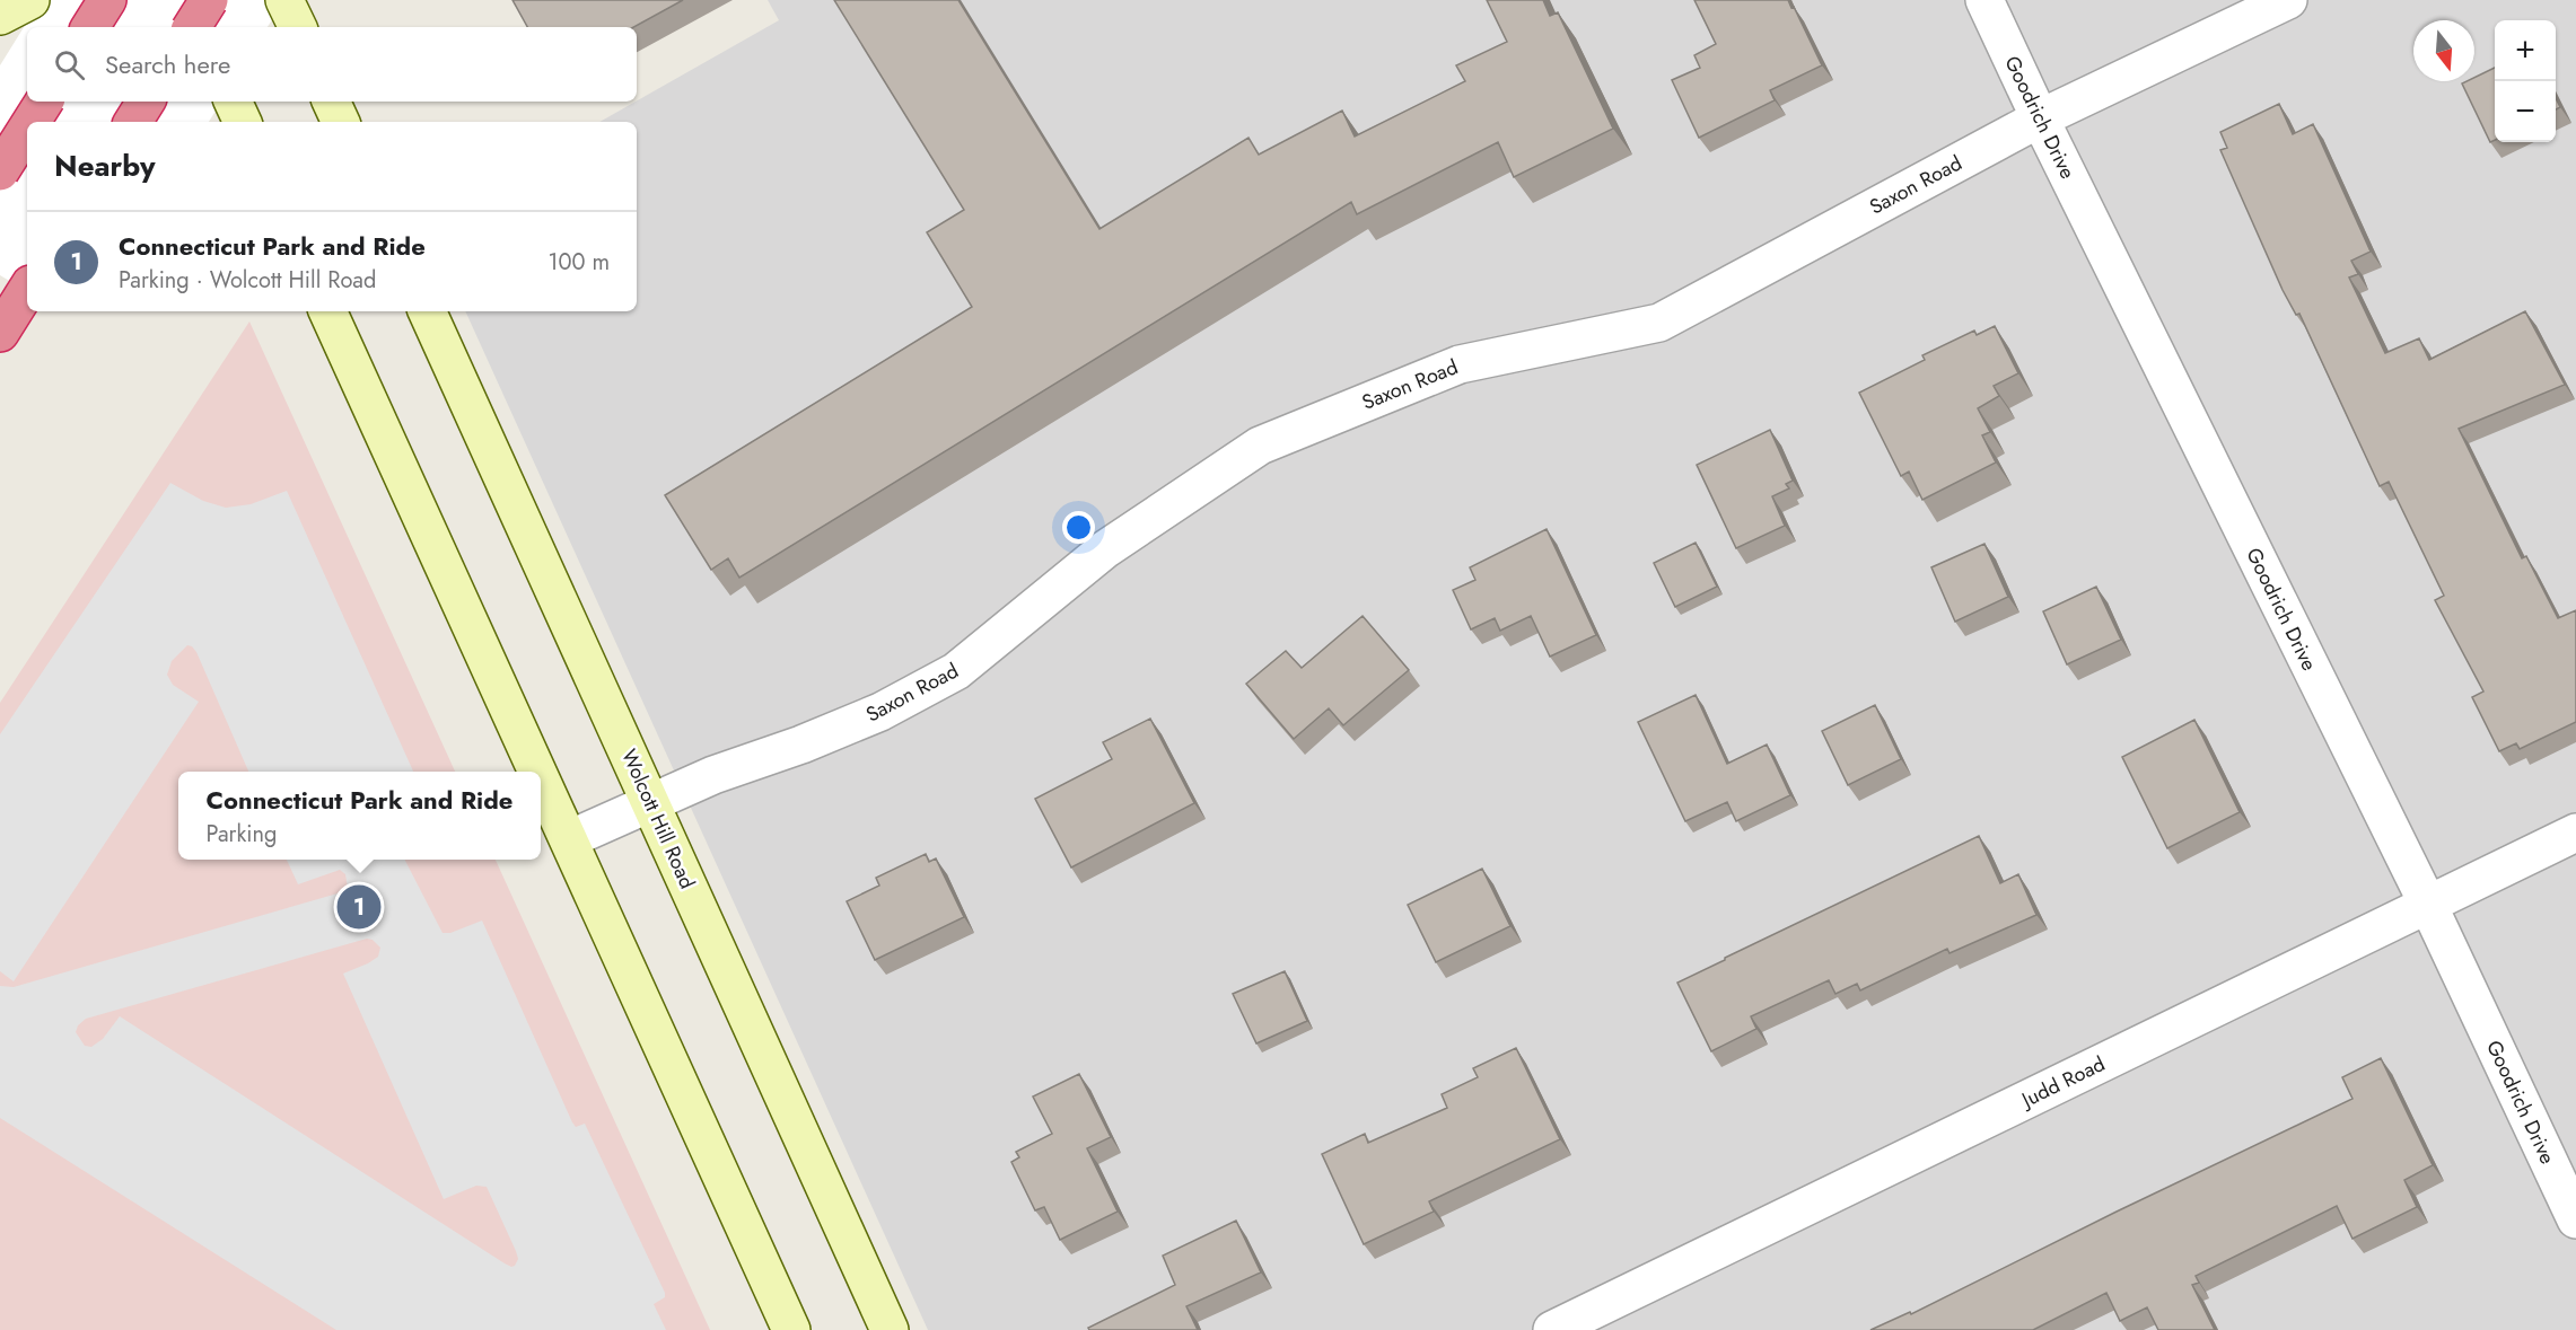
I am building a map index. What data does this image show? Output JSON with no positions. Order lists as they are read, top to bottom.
{
  "streets": {
    "main road": ["Wolcott Hill Road"],
    "street": ["Goodrich Drive", "Saxon Road", "Judd Road"]
  },
  "crossings": [
    ["Goodrich Drive", "Saxon Road"],
    ["Goodrich Drive", "Judd Road"],
    ["Saxon Road", "Wolcott Hill Road"]
  ],
  "north": "bottom",
  "page": {
    "map_buttons": ["+", "−"],
    "search": "Search here",
    "heading": "Nearby",
    "list": [
      {
        "mark": "1",
        "name": "Connecticut Park and Ride",
        "note": "Parking · Wolcott Hill Road",
        "value": "100 m"
      }
    ],
    "popup": ["Connecticut Park and Ride", "Parking"],
    "pins": "1"
  }
}
